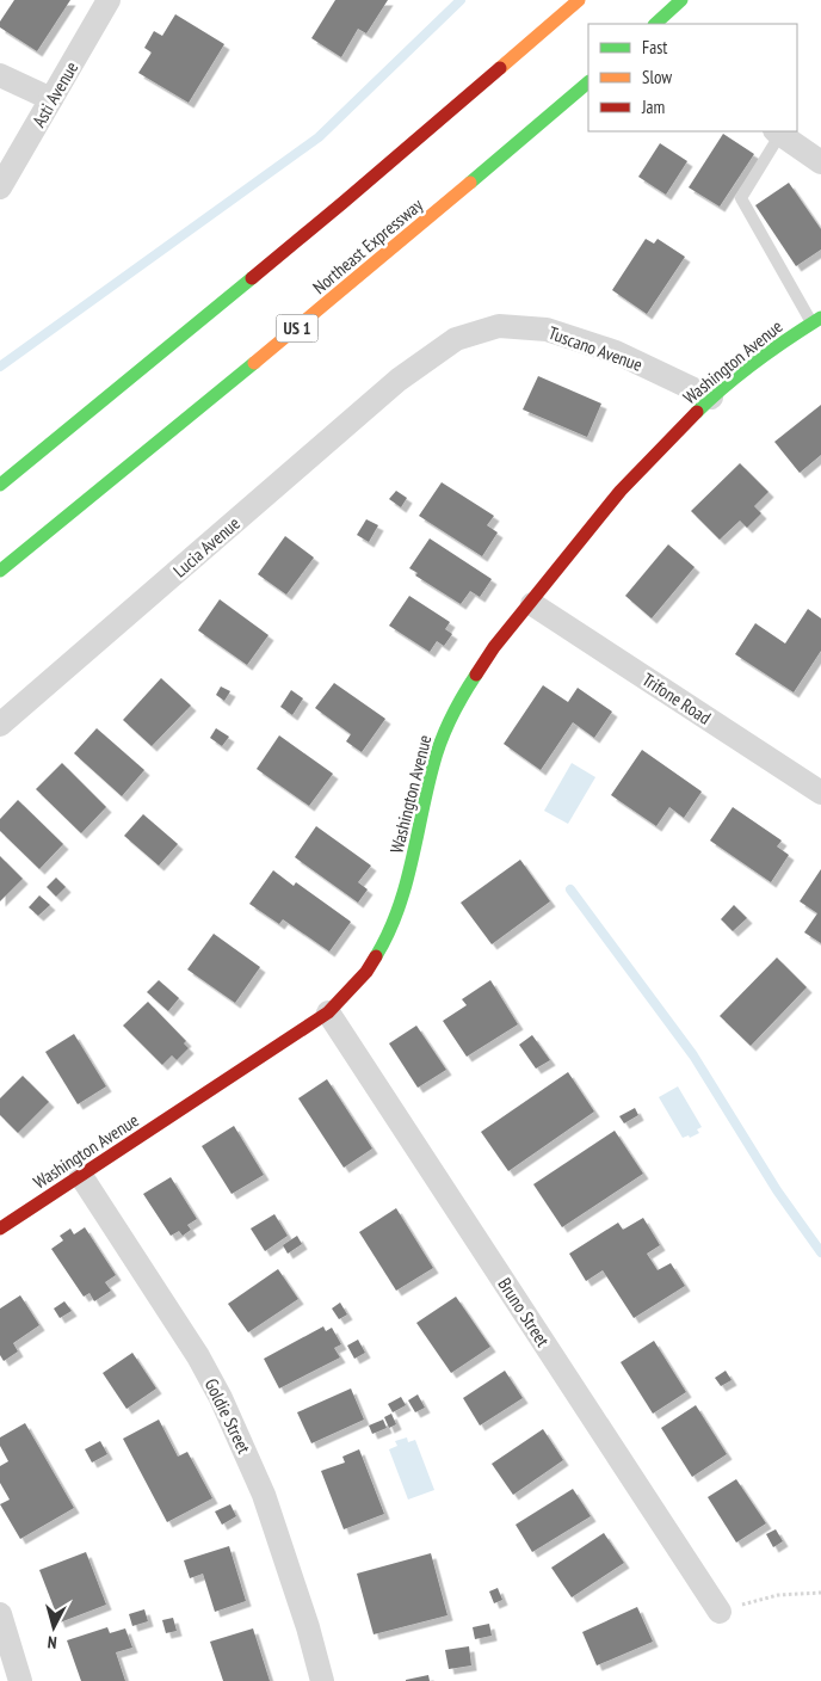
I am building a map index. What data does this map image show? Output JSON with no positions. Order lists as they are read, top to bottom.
{
  "streets": {
    "main road": ["Northeast Expressway", "US 1", "Washington Avenue"],
    "street": [
      "Asti Avenue",
      "Tuscano Avenue",
      "Lucia Avenue",
      "Trifone Road",
      "Bruno Street",
      "Goldie Street"
    ]
  },
  "crossings": [
    ["Tuscano Avenue", "Washington Avenue"],
    ["Tuscano Avenue", "Lucia Avenue"],
    ["Washington Avenue", "Trifone Road"],
    ["Washington Avenue", "Bruno Street"],
    ["Washington Avenue", "Goldie Street"]
  ],
  "legend": ["Fast", "Slow", "Jam"],
  "north": "bottom"
}
